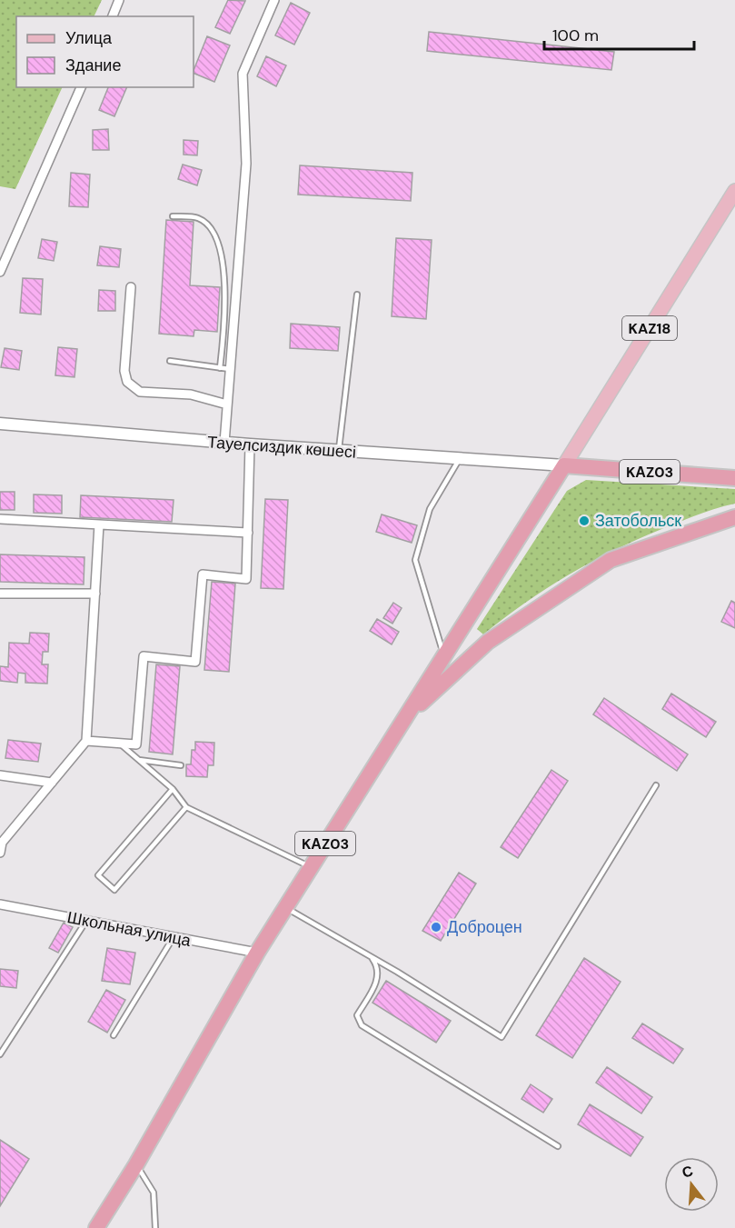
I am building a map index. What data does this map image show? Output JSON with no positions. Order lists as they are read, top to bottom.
{
  "streets": {
    "highway": ["KАZ03"],
    "main road": ["KAZ18"],
    "street": ["Тауелсиздик көшесі", "Школьная улица"]
  },
  "crossings": [
    ["KAZ18", "Тауелсиздик көшесі"],
    ["KAZ18", "KАZ03"],
    ["Тауелсиздик көшесі", "KАZ03"],
    ["KАZ03", "Школьная улица"]
  ],
  "places": ["Затобольск", "Доброцен"],
  "legend": ["Улица", "Здание"],
  "scale_bar": "100 m",
  "north": "top"
}
